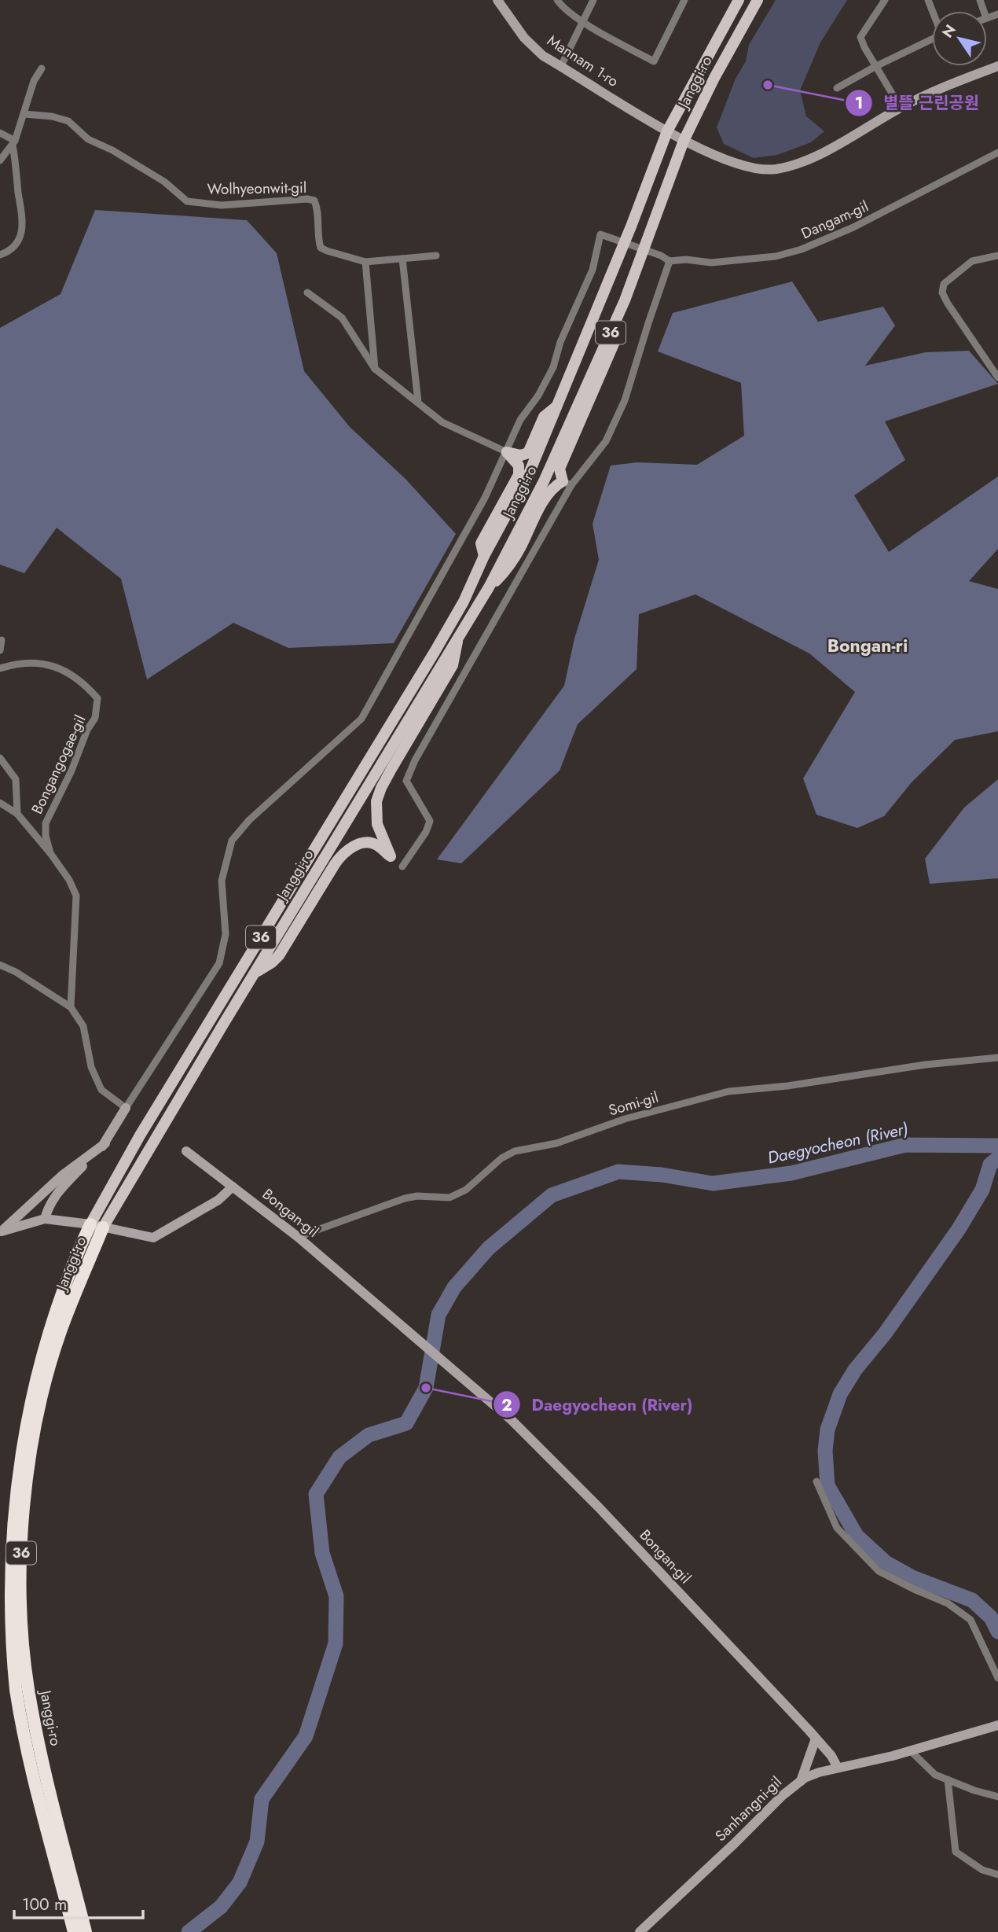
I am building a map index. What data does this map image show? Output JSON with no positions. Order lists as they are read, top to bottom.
{
  "streets": {
    "highway": ["Janggi-ro", "36"],
    "street": [
      "Mannam 1-ro",
      "Wolhyeonwit-gil",
      "Dangam-gil",
      "Bongangogae-gil",
      "Somi-gil",
      "Bongan-gil",
      "Sanhangni-gil"
    ]
  },
  "crossings": [
    ["Mannam 1-ro", "Janggi-ro"],
    ["Somi-gil", "Bongan-gil"],
    ["Bongan-gil", "Sanhangni-gil"]
  ],
  "districts": ["Bongan-ri"],
  "water": ["Daegyocheon (River)"],
  "places": ["별뜰 근린공원", "Daegyocheon (River)"],
  "scale_bar": "100 m",
  "north": "top left"
}
